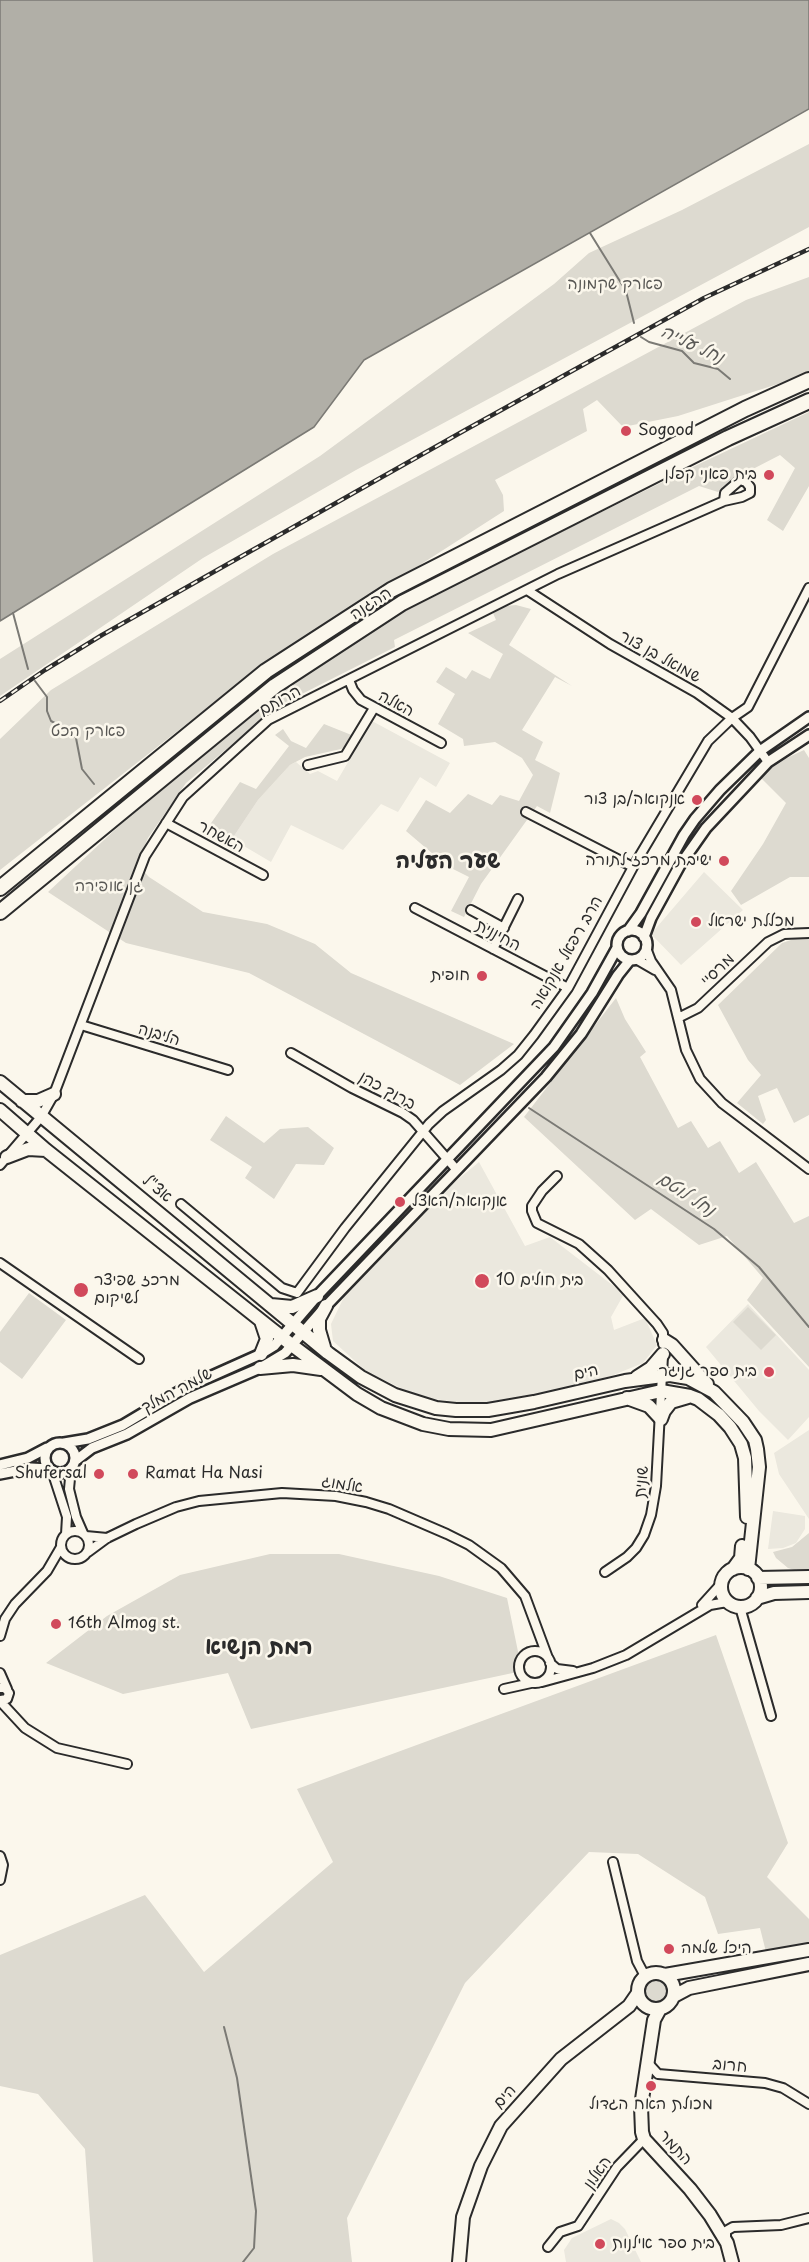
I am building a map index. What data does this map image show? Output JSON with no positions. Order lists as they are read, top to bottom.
{
  "streets": {
    "highway": ["ההגנה"],
    "main road": ["אצ\"ל", "הים", "התמר"],
    "street": [
      "שמואל בן צור",
      "הרותם",
      "האלה",
      "האשחר",
      "החיננית",
      "הרב רפאל אנקואה",
      "מרסיי",
      "הליבנה",
      "ברוך כהן",
      "שלמה המלך",
      "שונית",
      "אלמוג",
      "חרוב",
      "האלון"
    ]
  },
  "crossings": [
    ["שמואל בן צור", "הרותם"],
    ["שמואל בן צור", "הרב רפאל אנקואה"],
    ["הרותם", "האלה"],
    ["הרותם", "האשחר"],
    ["הרותם", "הליבנה"],
    ["הרותם", "אצ\"ל"],
    ["החיננית", "הרב רפאל אנקואה"],
    ["הרב רפאל אנקואה", "ברוך כהן"],
    ["הרב רפאל אנקואה", "אצ\"ל"],
    ["אצ\"ל", "הים"],
    ["הים", "שלמה המלך"],
    ["הים", "שונית"],
    ["הים", "התמר"],
    ["חרוב", "התמר"],
    ["התמר", "האלון"]
  ],
  "districts": ["שער העליה", "רמת הנשיא"],
  "water": ["נחל עלייה", "נחל לוטם"],
  "parks": ["פארק שקמונה", "פארק הכט", "גן אופירה"],
  "places": [
    "Sogood",
    "בית פאני קפלן",
    "אנקואה/בן צור",
    "ישיבת מרכז לתורה",
    "מכללת ישראל",
    "חופית",
    "אנקואה/האצל",
    "בית חולים 10",
    "מרכז שפיצר לשיקום",
    "בית ספר גניגר",
    "Shufersal",
    "Ramat Ha Nasi",
    "16th Almog st.",
    "היכל שלמה",
    "מכולת האח הגדול",
    "בית ספר אילנות"
  ]
}
